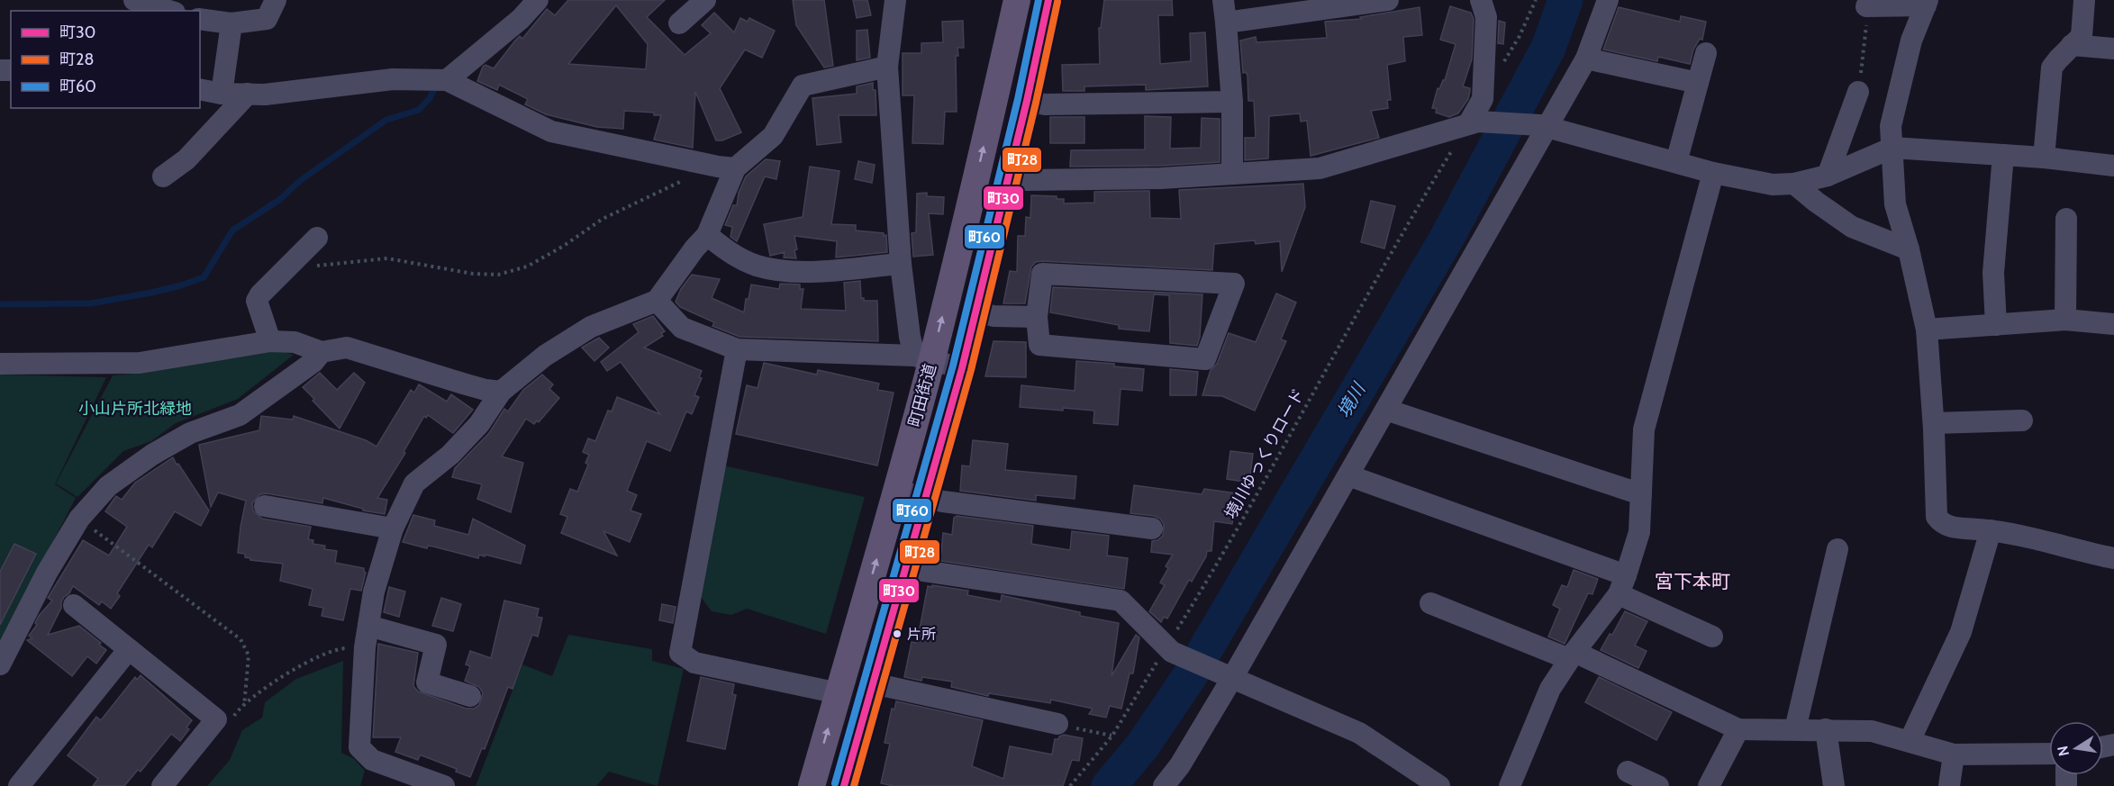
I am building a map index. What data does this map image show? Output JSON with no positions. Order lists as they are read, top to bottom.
{
  "streets": {
    "main road": ["町田街道"],
    "path": ["境川ゆっくりロード"]
  },
  "districts": ["宮下本町"],
  "water": ["境川"],
  "parks": ["小山片所北緑地"],
  "places": ["片所"],
  "lines": ["transit line 町30", "transit line 町60", "transit line 町28"],
  "legend": ["町30", "町28", "町60"],
  "north": "left"
}
